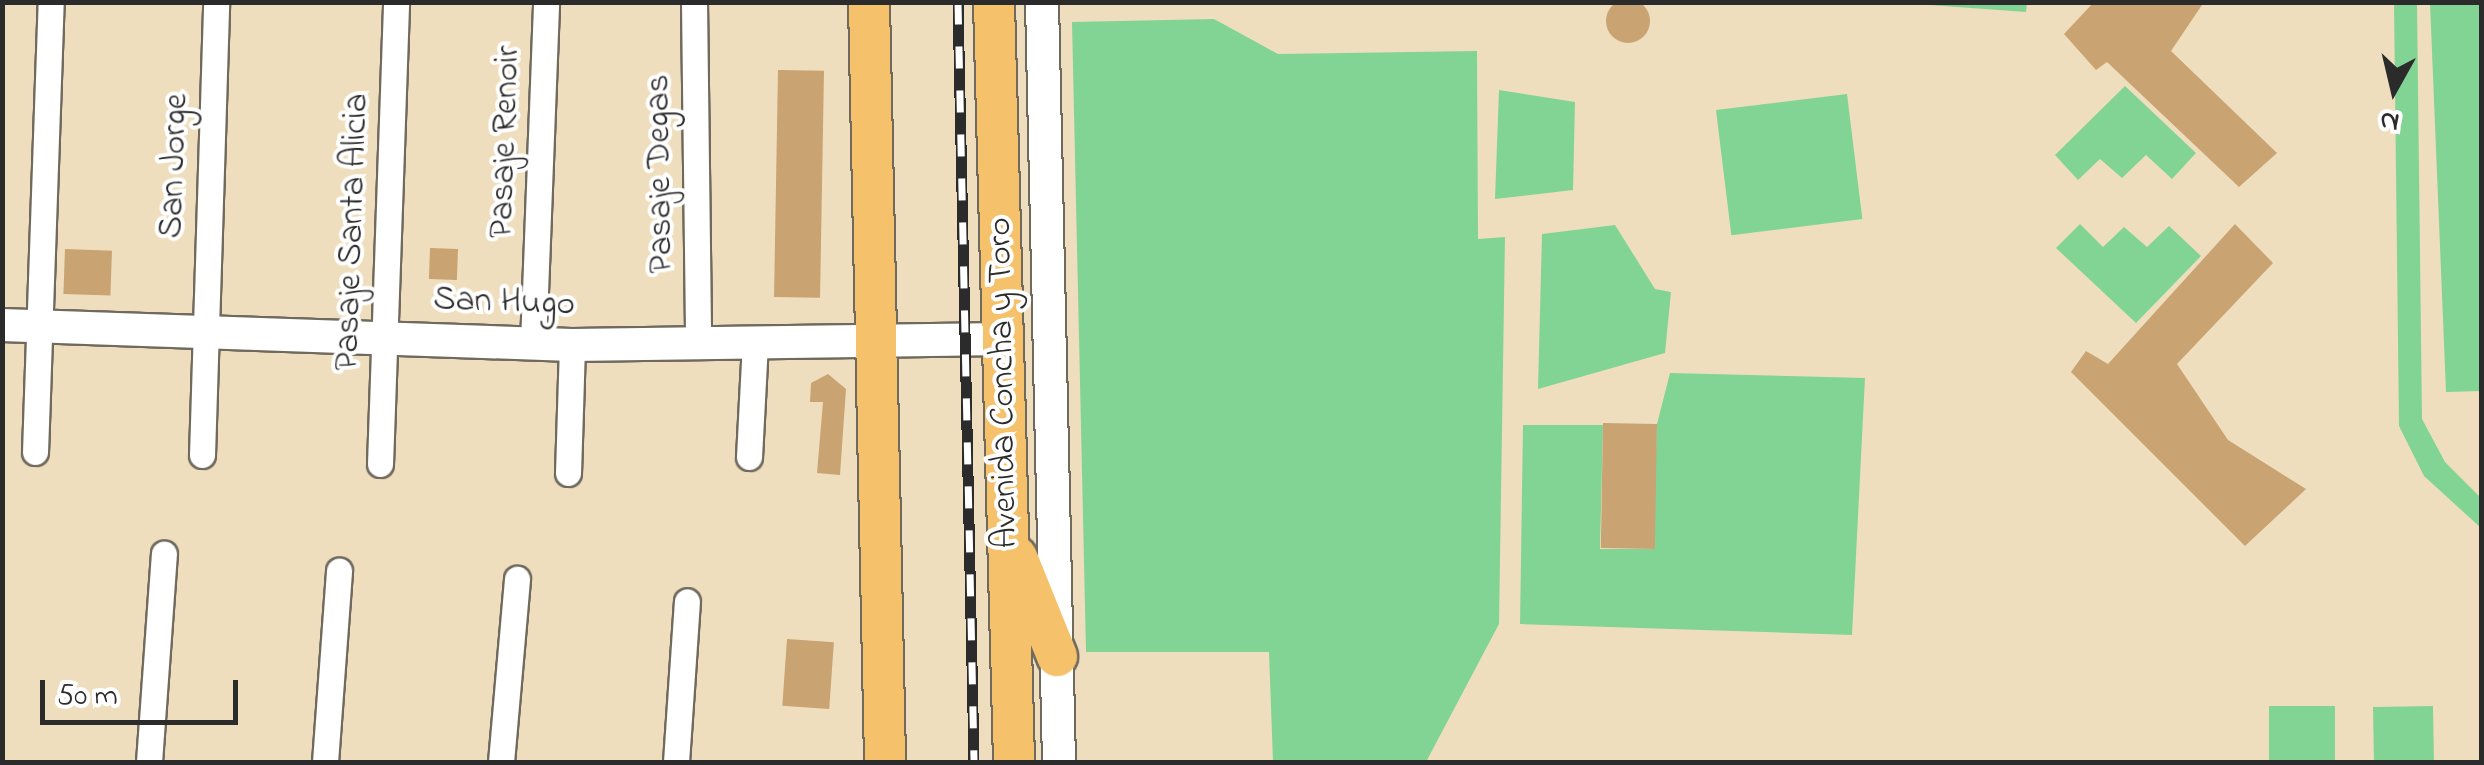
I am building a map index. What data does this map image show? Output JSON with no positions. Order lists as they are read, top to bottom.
{
  "streets": {
    "main road": ["Avenida Concha y Toro"],
    "street": [
      "Pasaje Renoir",
      "San Jorge",
      "Pasaje Degas",
      "Pasaje Santa Alicia",
      "San Hugo"
    ]
  },
  "crossings": [
    ["Pasaje Renoir", "San Hugo"],
    ["San Jorge", "San Hugo"],
    ["Pasaje Degas", "San Hugo"],
    ["Pasaje Santa Alicia", "San Hugo"],
    ["San Hugo", "Avenida Concha y Toro"]
  ],
  "scale_bar": "50 m",
  "north": "bottom"
}
